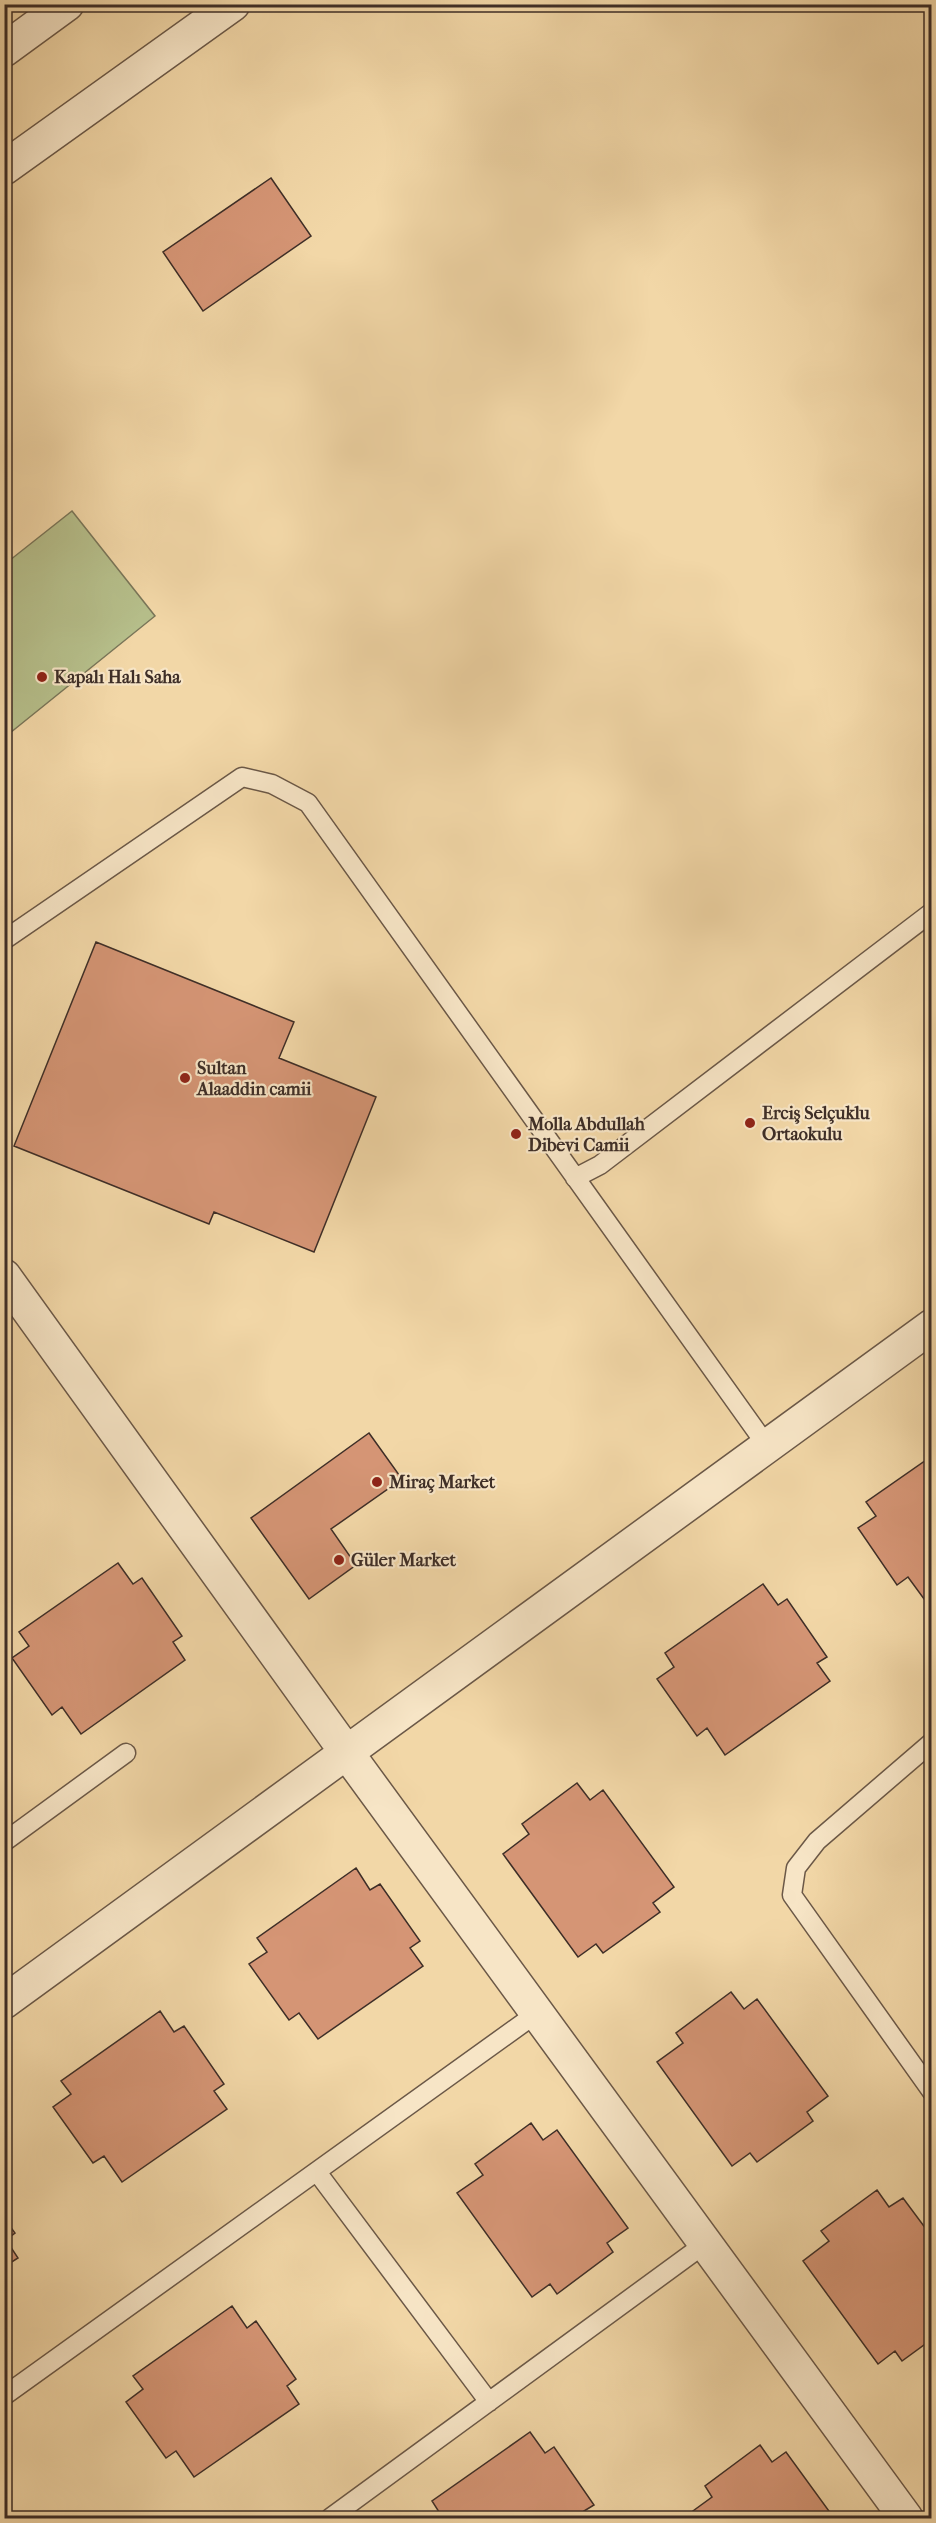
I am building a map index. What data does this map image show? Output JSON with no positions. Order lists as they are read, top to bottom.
{
  "places": [
    "Kapalı Halı Saha",
    "Sultan Alaaddin camii",
    "Erciş Selçuklu Ortaokulu",
    "Molla Abdullah Dibevi Camii",
    "Miraç Market",
    "Güler Market"
  ]
}
